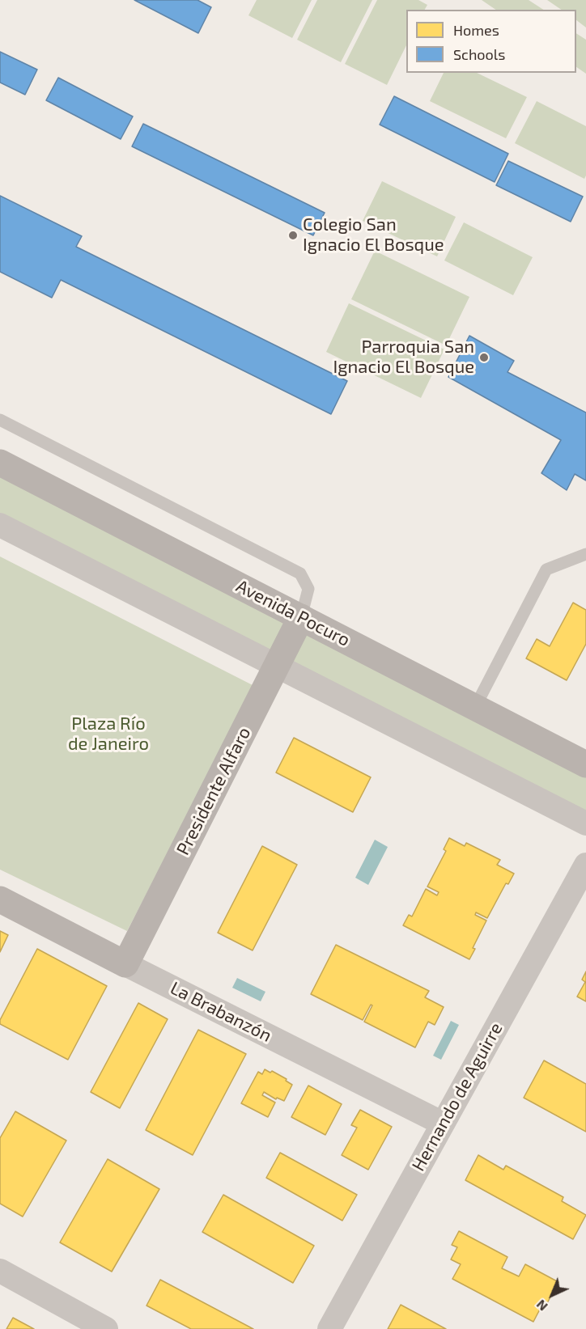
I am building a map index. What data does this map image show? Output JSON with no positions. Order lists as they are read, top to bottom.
{
  "streets": {
    "main road": ["Avenida Pocuro", "Presidente Alfaro", "La Brabanzón"],
    "street": ["Hernando de Aguirre"]
  },
  "crossings": [
    ["Avenida Pocuro", "Presidente Alfaro"],
    ["Presidente Alfaro", "La Brabanzón"],
    ["La Brabanzón", "Hernando de Aguirre"]
  ],
  "parks": ["Plaza Río de Janeiro"],
  "places": ["Colegio San Ignacio El Bosque", "Parroquia San Ignacio El Bosque"],
  "legend": ["Homes", "Schools"],
  "north": "bottom left"
}
